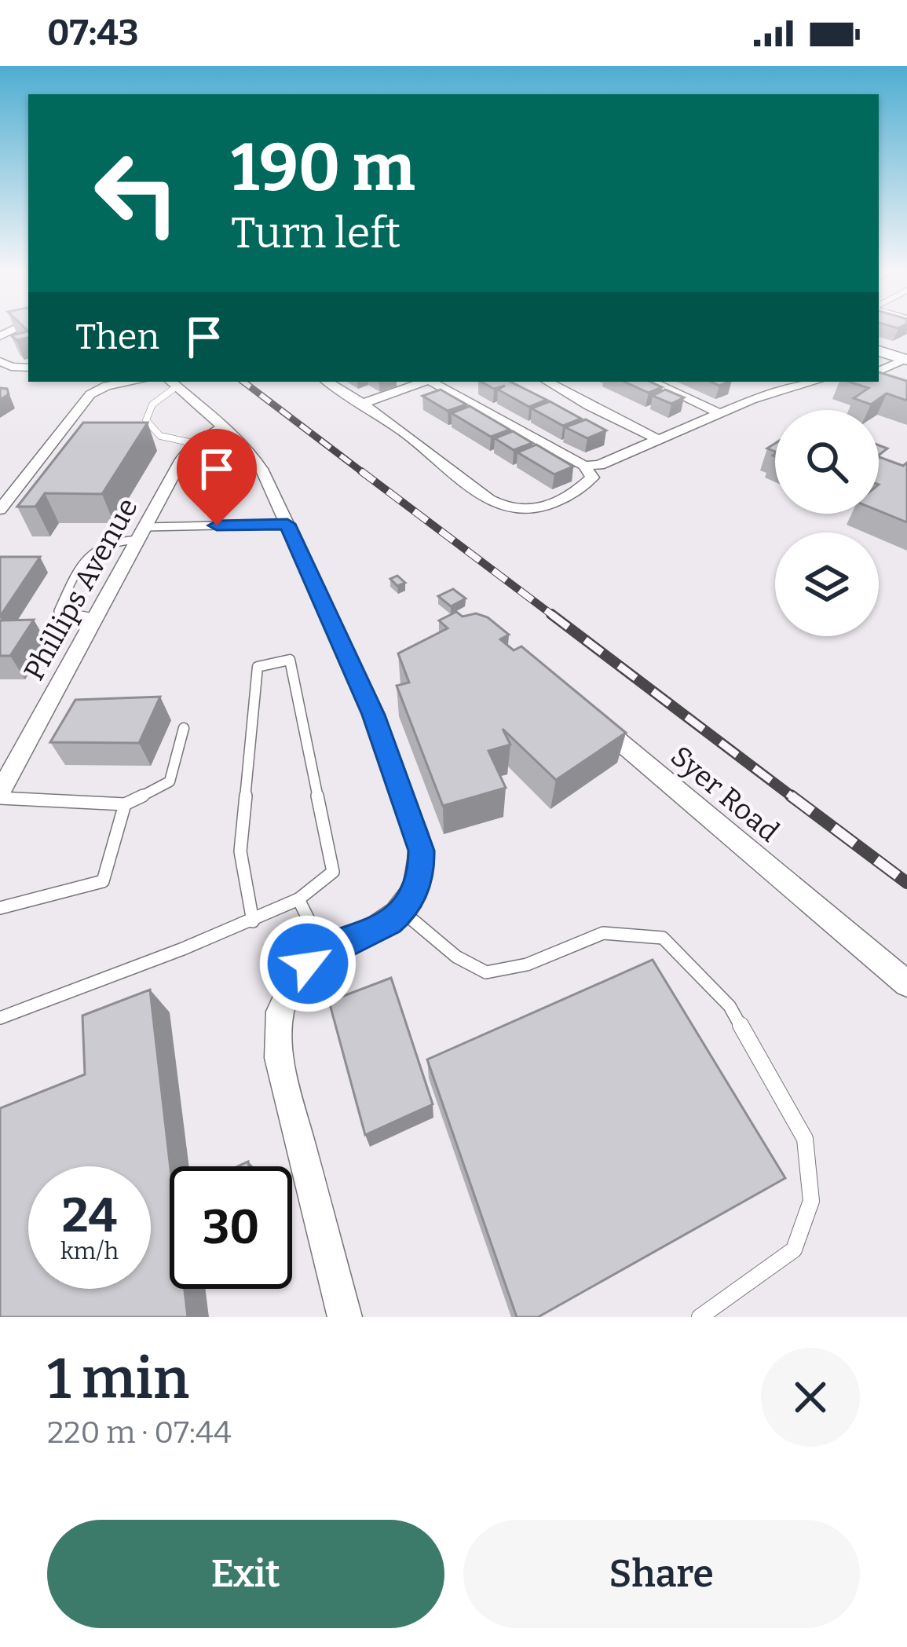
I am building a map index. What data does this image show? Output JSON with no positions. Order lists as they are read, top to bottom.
{
  "streets": {
    "street": ["Phillips Avenue", "Syer Road"]
  },
  "page": {
    "status": "07:43",
    "turn": ["190 m", "Turn left"],
    "then": "Then",
    "speed": "24 km/h",
    "limit": "30",
    "heading": ["1 min", "220 m · 07:44"],
    "buttons": ["Exit", "Share"]
  }
}
